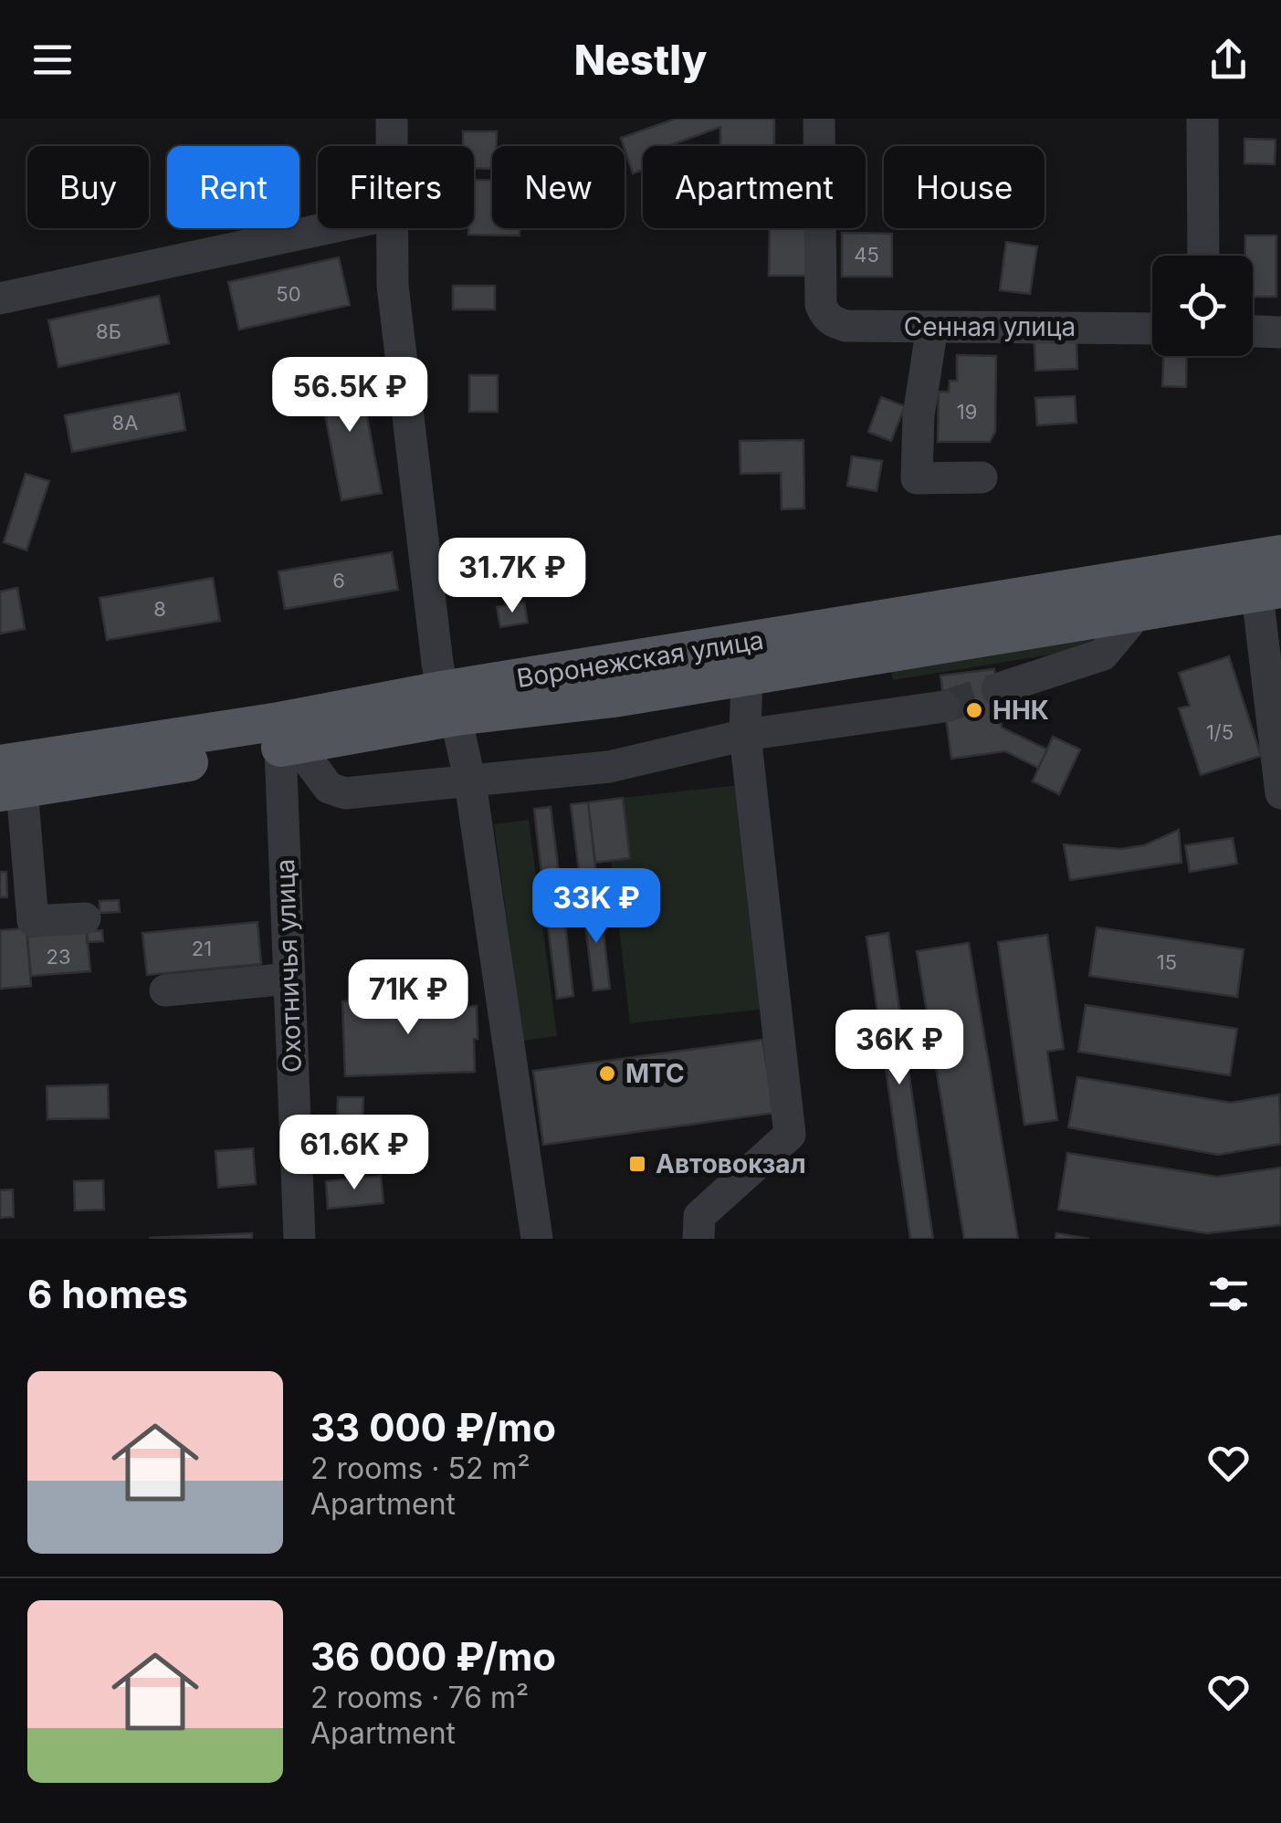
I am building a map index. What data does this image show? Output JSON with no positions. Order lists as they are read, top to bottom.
{
  "streets": {
    "main road": ["Воронежская улица"],
    "street": ["Сенная улица", "Охотничья улица"]
  },
  "crossings": [
    ["Воронежская улица", "Охотничья улица"]
  ],
  "places": {
    "other": ["ННК", "МТС"],
    "transit": ["Автовокзал"]
  },
  "house_numbers": [
    "45",
    "50",
    "8Б",
    "19",
    "8А",
    "6",
    "8",
    "1/5",
    "21",
    "23",
    "15"
  ],
  "page": {
    "header": "Nestly",
    "chip": [
      "Buy",
      "Rent",
      "Filters",
      "New",
      "Apartment",
      "House"
    ],
    "price": [
      "56.5K ₽",
      "31.7K ₽",
      "33K ₽",
      "71K ₽",
      "36K ₽",
      "61.6K ₽"
    ],
    "heading": "6 homes",
    "list": [
      {
        "name": "33 000 ₽/mo",
        "note": "2 rooms · 52 m² · Apartment"
      },
      {
        "name": "36 000 ₽/mo",
        "note": "2 rooms · 76 m² · Apartment"
      }
    ]
  }
}
